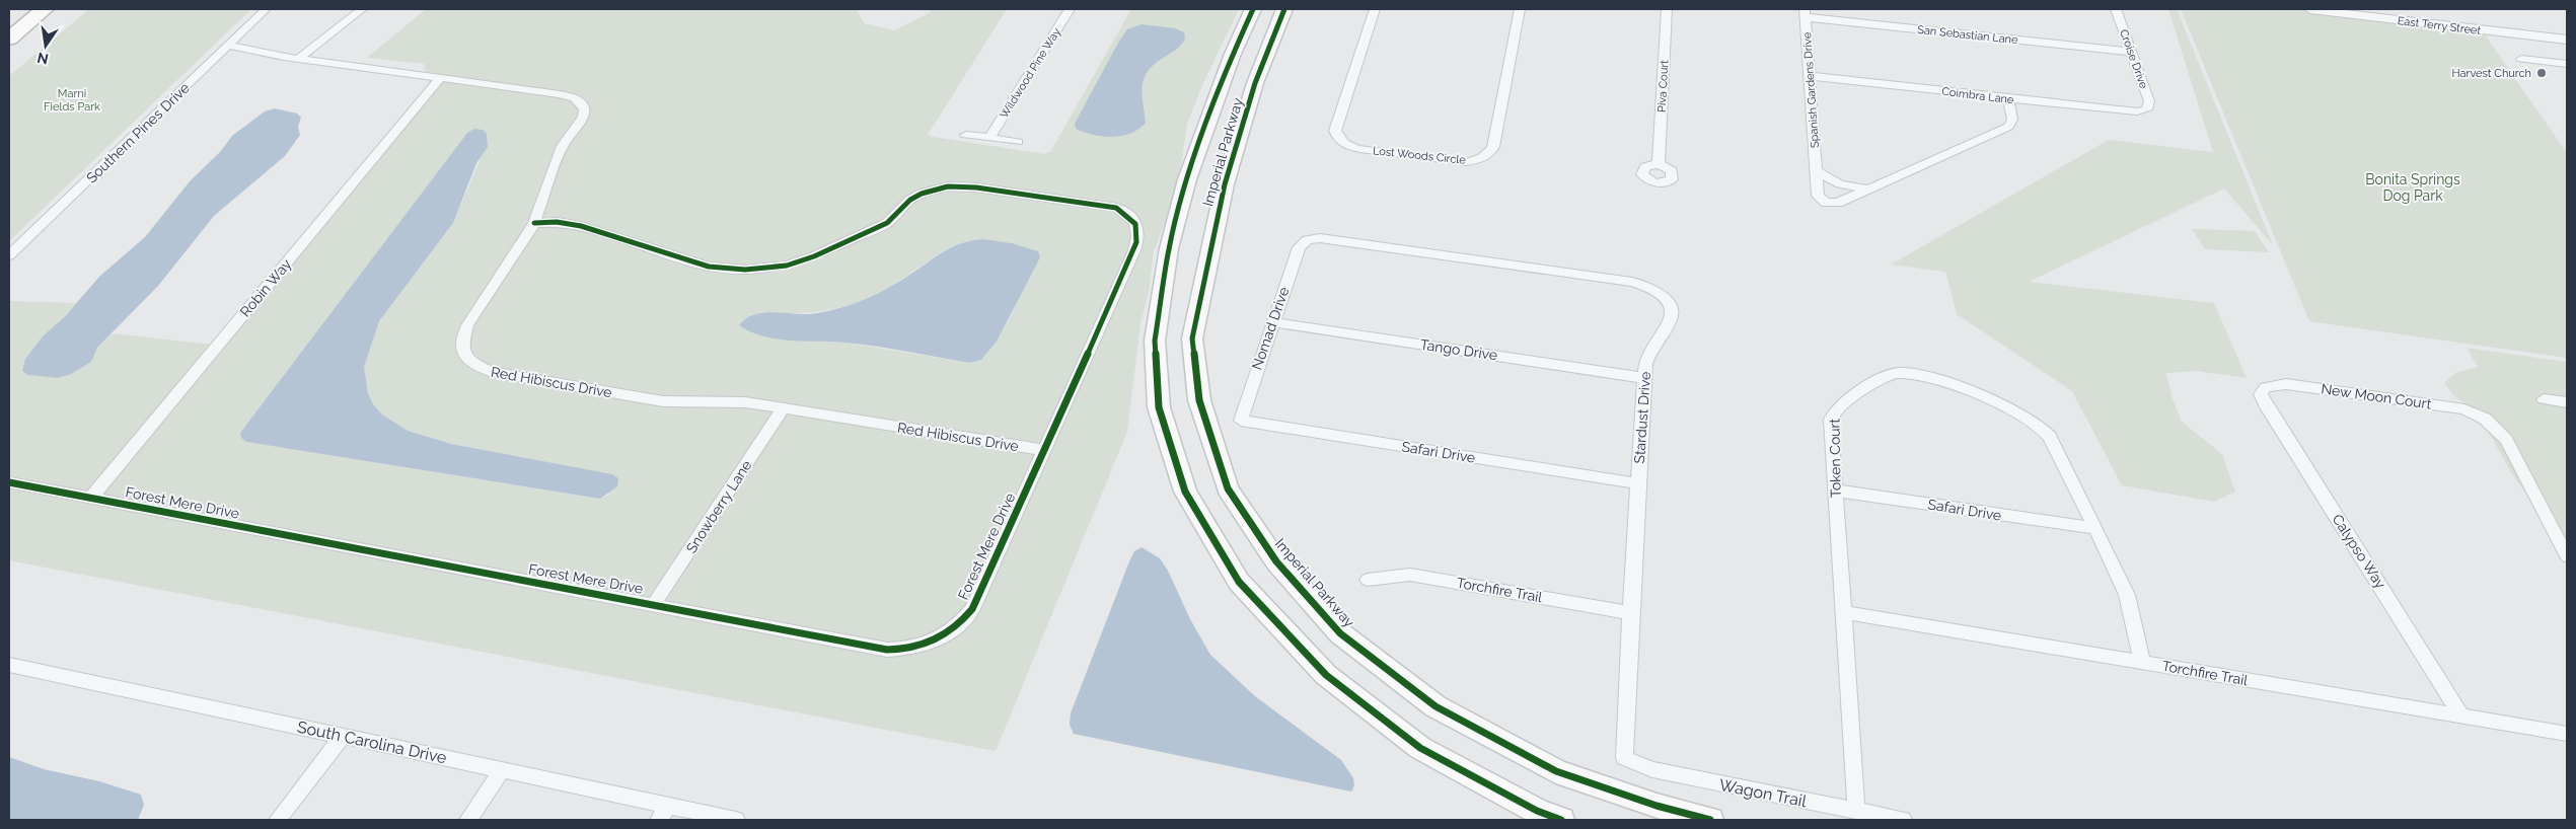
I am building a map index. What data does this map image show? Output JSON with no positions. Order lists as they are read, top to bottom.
{
  "streets": {
    "main road": ["Imperial Parkway"],
    "street": [
      "East Terry Street",
      "San Sebastian Lane",
      "Croise Drive",
      "Wildwood Pine Way",
      "Piva Court",
      "Spanish Gardens Drive",
      "Coimbra Lane",
      "Southern Pines Drive",
      "Lost Woods Circle",
      "Robin Way",
      "Nomad Drive",
      "Tango Drive",
      "Red Hibiscus Drive",
      "New Moon Court",
      "Stardust Drive",
      "Safari Drive",
      "Token Court",
      "Forest Mere Drive",
      "Snowberry Lane",
      "Calypso Way",
      "Torchfire Trail",
      "South Carolina Drive",
      "Wagon Trail"
    ]
  },
  "crossings": [
    ["San Sebastian Lane", "Croise Drive"],
    ["San Sebastian Lane", "Spanish Gardens Drive"],
    ["Croise Drive", "Coimbra Lane"],
    ["Spanish Gardens Drive", "Coimbra Lane"],
    ["Southern Pines Drive", "Red Hibiscus Drive"],
    ["Robin Way", "Red Hibiscus Drive"],
    ["Robin Way", "Forest Mere Drive"],
    ["Nomad Drive", "Tango Drive"],
    ["Nomad Drive", "Stardust Drive"],
    ["Nomad Drive", "Safari Drive"],
    ["Tango Drive", "Stardust Drive"],
    ["Red Hibiscus Drive", "Forest Mere Drive"],
    ["Red Hibiscus Drive", "Snowberry Lane"],
    ["New Moon Court", "Calypso Way"],
    ["Stardust Drive", "Safari Drive"],
    ["Stardust Drive", "Torchfire Trail"],
    ["Stardust Drive", "Wagon Trail"],
    ["Safari Drive", "Token Court"],
    ["Token Court", "Torchfire Trail"],
    ["Token Court", "Wagon Trail"],
    ["Forest Mere Drive", "Snowberry Lane"],
    ["Calypso Way", "Torchfire Trail"]
  ],
  "parks": ["Marni Fields Park", "Bonita Springs Dog Park"],
  "places": ["Harvest Church"],
  "north": "bottom"
}
